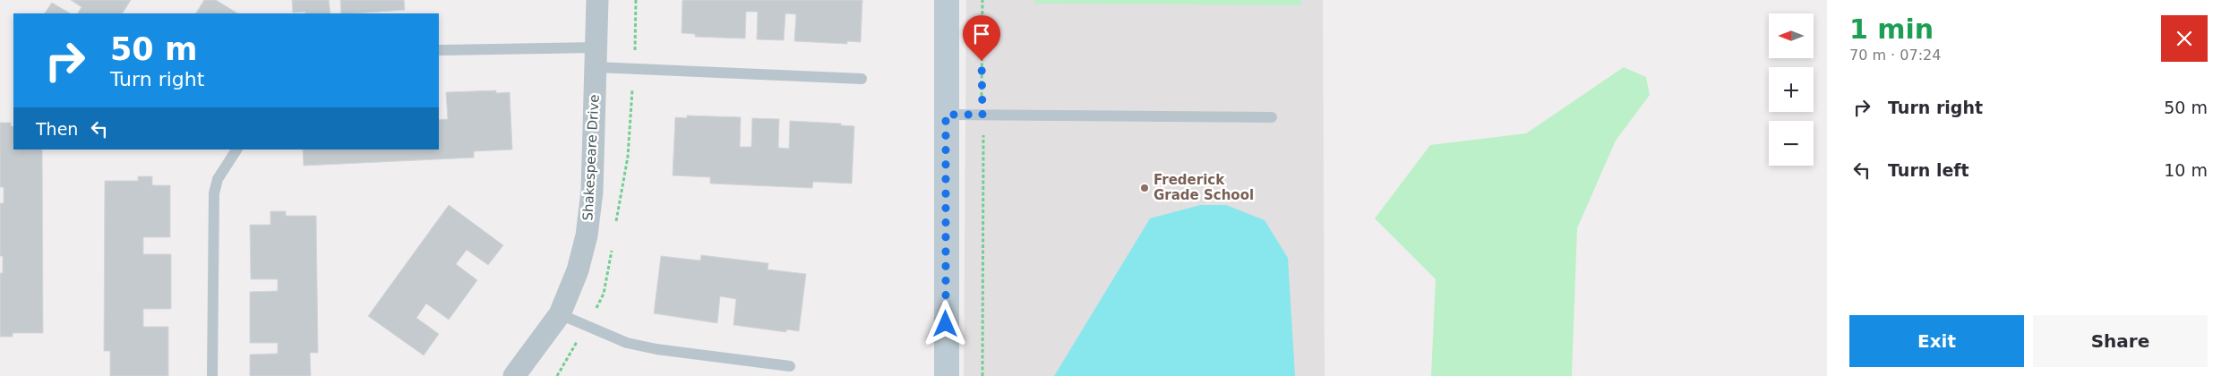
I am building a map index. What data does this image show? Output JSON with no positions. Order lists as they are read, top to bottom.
{
  "streets": {
    "street": ["Shakespeare Drive"]
  },
  "places": ["Frederick Grade School"],
  "north": "left",
  "page": {
    "heading": ["1 min", "70 m · 07:24"],
    "map_buttons": ["+", "−"],
    "turn": ["50 m", "Turn right"],
    "list": [
      {
        "name": "Turn right",
        "value": "50 m"
      },
      {
        "name": "Turn left",
        "value": "10 m"
      }
    ],
    "then": "Then",
    "buttons": ["Exit", "Share"]
  }
}
